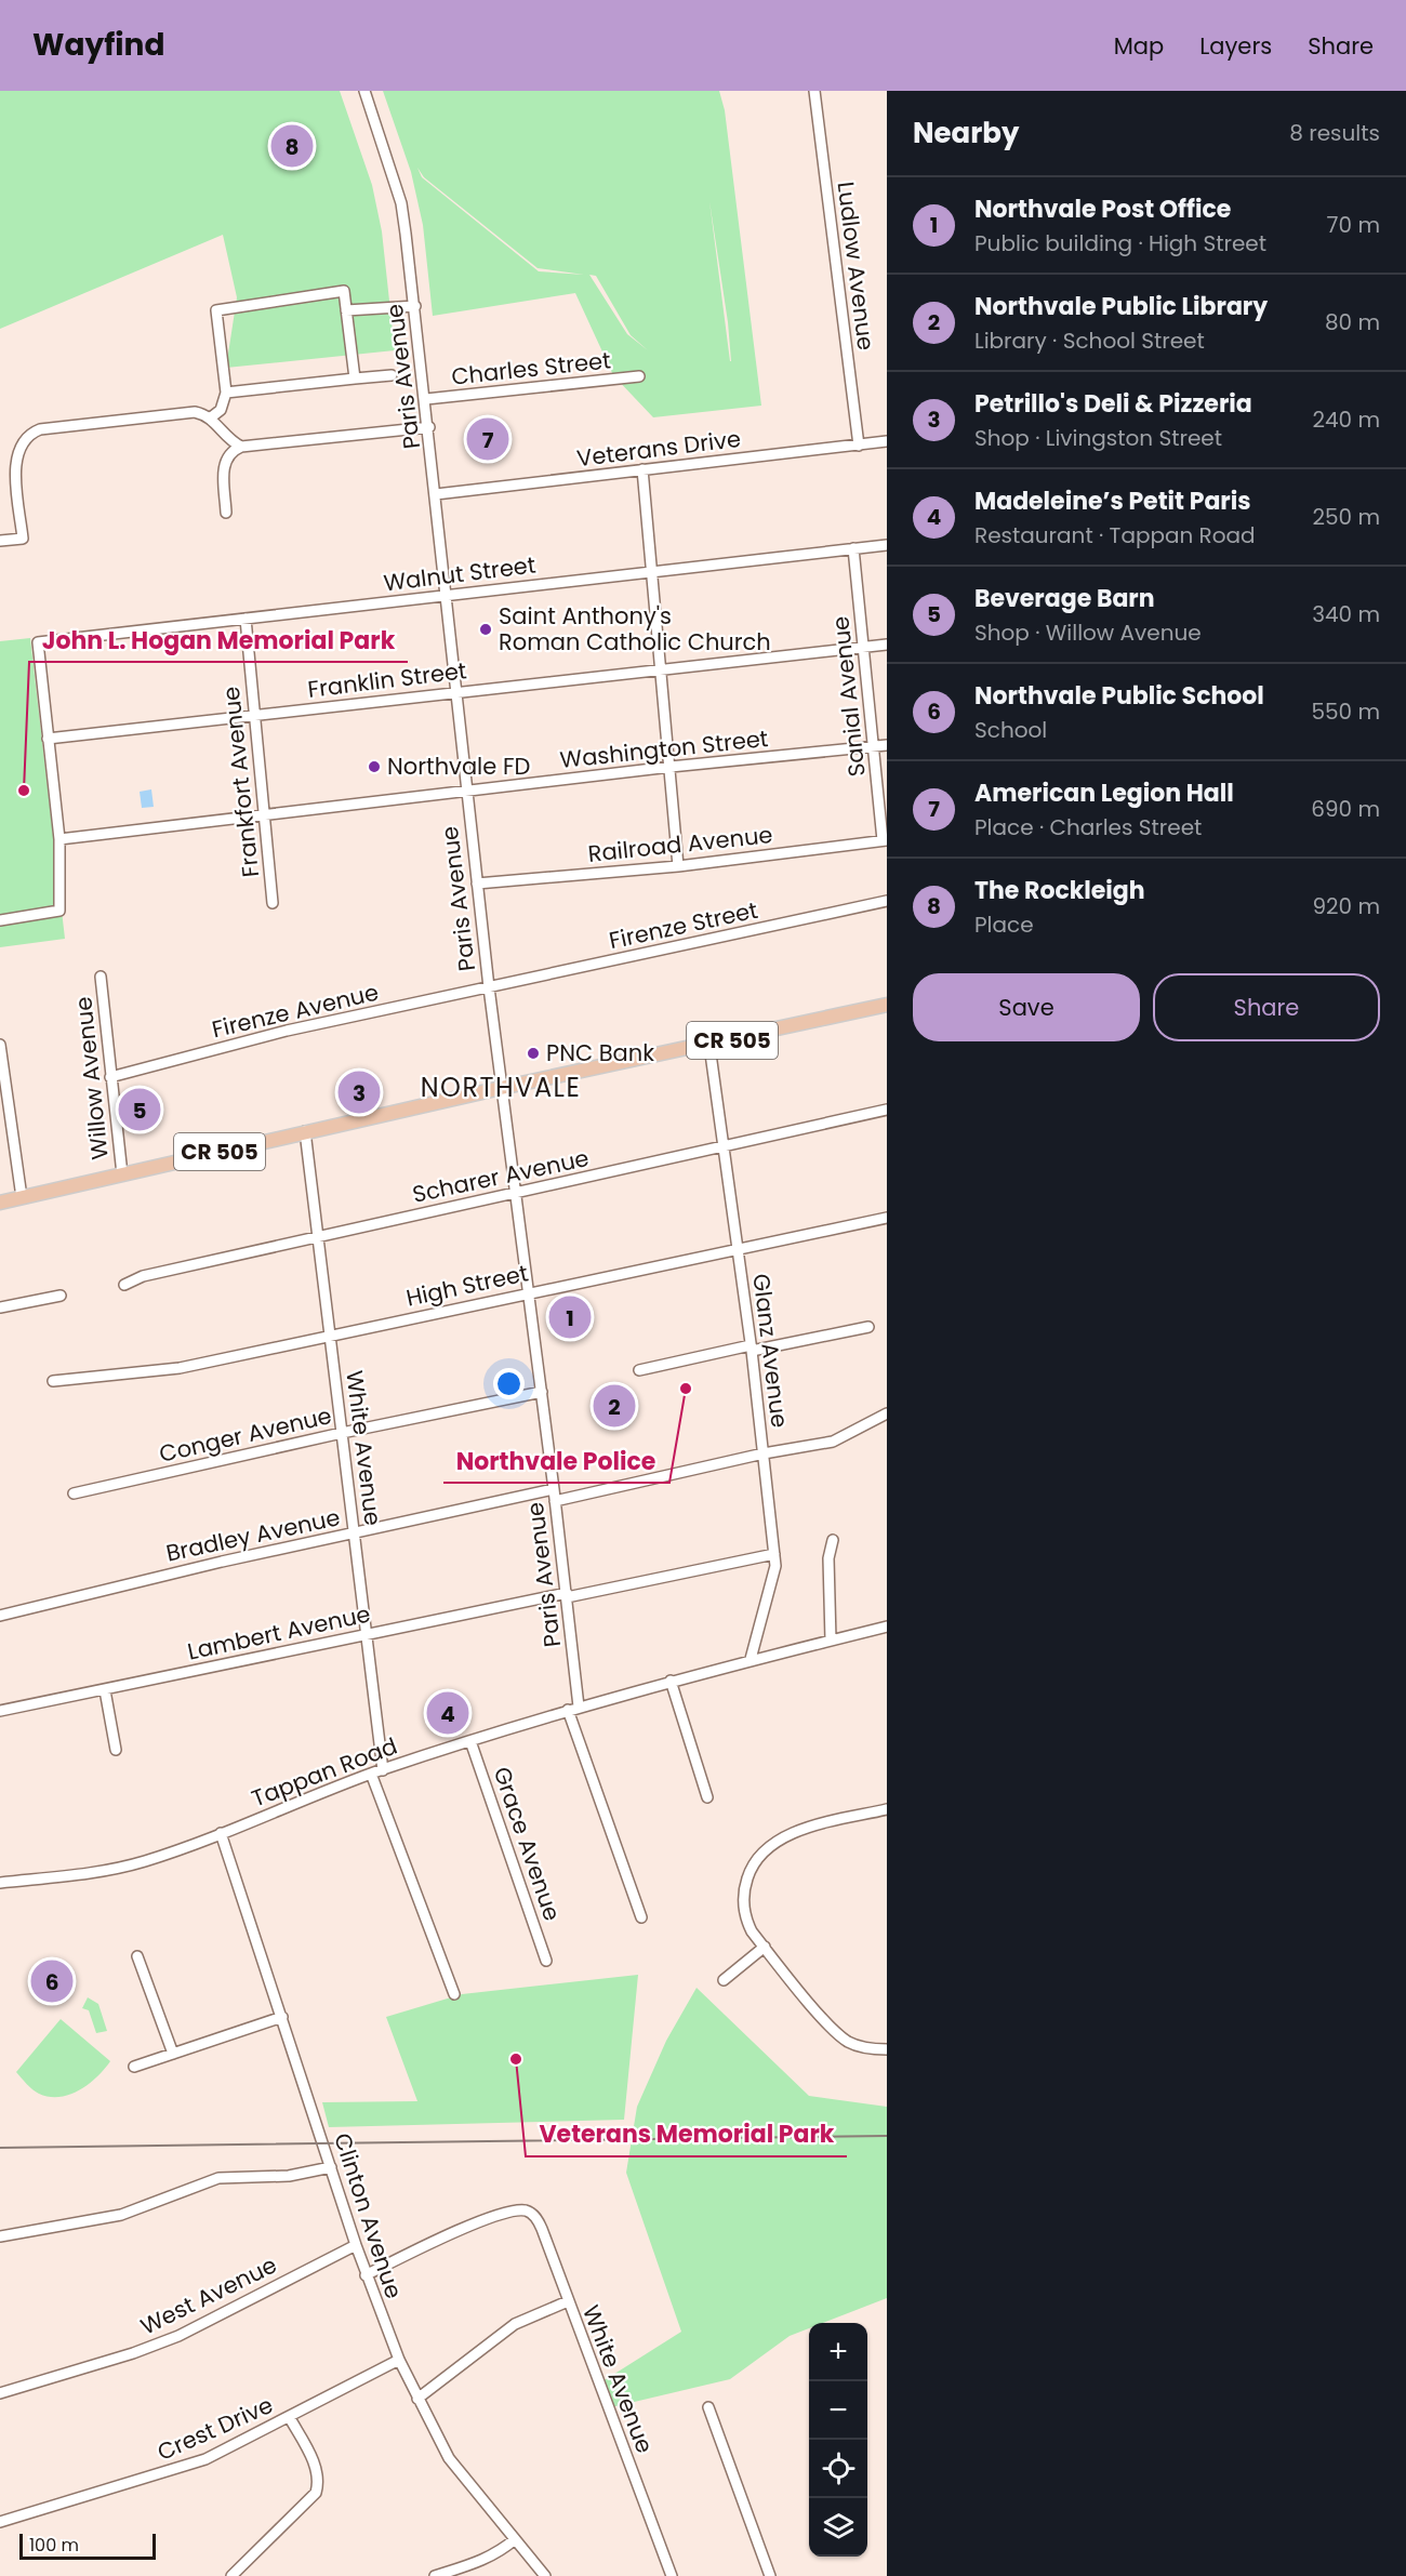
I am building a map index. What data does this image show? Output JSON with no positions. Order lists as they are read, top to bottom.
{
  "streets": {
    "main road": ["CR 505"],
    "street": [
      "Ludlow Avenue",
      "Charles Street",
      "Paris Avenue",
      "Veterans Drive",
      "Walnut Street",
      "Franklin Street",
      "Sanial Avenue",
      "Washington Street",
      "Frankfort Avenue",
      "Railroad Avenue",
      "Firenze Street",
      "Firenze Avenue",
      "Willow Avenue",
      "Scharer Avenue",
      "High Street",
      "Glanz Avenue",
      "Conger Avenue",
      "White Avenue",
      "Bradley Avenue",
      "Lambert Avenue",
      "Tappan Road",
      "Grace Avenue",
      "Clinton Avenue",
      "West Avenue",
      "Crest Drive"
    ]
  },
  "crossings": [
    ["Ludlow Avenue", "Veterans Drive"],
    ["Charles Street", "Paris Avenue"],
    ["Paris Avenue", "Veterans Drive"],
    ["Paris Avenue", "Walnut Street"],
    ["Paris Avenue", "Franklin Street"],
    ["Paris Avenue", "Washington Street"],
    ["Paris Avenue", "Railroad Avenue"],
    ["Paris Avenue", "Firenze Street"],
    ["Paris Avenue", "Firenze Avenue"],
    ["Paris Avenue", "CR 505"],
    ["Paris Avenue", "Scharer Avenue"],
    ["Paris Avenue", "High Street"],
    ["Paris Avenue", "Conger Avenue"],
    ["Paris Avenue", "Bradley Avenue"],
    ["Paris Avenue", "Lambert Avenue"],
    ["Paris Avenue", "Tappan Road"],
    ["Walnut Street", "Franklin Street"],
    ["Walnut Street", "Sanial Avenue"],
    ["Walnut Street", "Frankfort Avenue"],
    ["Franklin Street", "Sanial Avenue"],
    ["Franklin Street", "Frankfort Avenue"],
    ["Sanial Avenue", "Washington Street"],
    ["Sanial Avenue", "Railroad Avenue"],
    ["Washington Street", "Frankfort Avenue"],
    ["Firenze Street", "Firenze Avenue"],
    ["Firenze Avenue", "Willow Avenue"],
    ["CR 505", "Willow Avenue"],
    ["CR 505", "Glanz Avenue"],
    ["CR 505", "White Avenue"],
    ["Scharer Avenue", "Glanz Avenue"],
    ["Scharer Avenue", "White Avenue"],
    ["High Street", "Glanz Avenue"],
    ["High Street", "White Avenue"],
    ["Glanz Avenue", "Bradley Avenue"],
    ["Glanz Avenue", "Lambert Avenue"],
    ["Glanz Avenue", "Tappan Road"],
    ["Conger Avenue", "White Avenue"],
    ["White Avenue", "Bradley Avenue"],
    ["White Avenue", "Lambert Avenue"],
    ["White Avenue", "Tappan Road"],
    ["White Avenue", "Clinton Avenue"],
    ["Tappan Road", "Grace Avenue"],
    ["Tappan Road", "Clinton Avenue"],
    ["Clinton Avenue", "West Avenue"],
    ["Clinton Avenue", "Crest Drive"]
  ],
  "districts": ["NORTHVALE"],
  "places": [
    "Saint Anthony's Roman Catholic Church",
    "Northvale FD",
    "John L. Hogan Memorial Park",
    "PNC Bank",
    "Northvale Police",
    "Veterans Memorial Park"
  ],
  "scale_bar": "100 m",
  "page": {
    "header": "Wayfind",
    "nav": ["Map", "Layers", "Share"],
    "heading": ["Nearby", "8 results"],
    "pins": [
      "8",
      "7",
      "3",
      "5",
      "1",
      "2",
      "4",
      "6"
    ],
    "list": [
      {
        "mark": "1",
        "name": "Northvale Post Office",
        "note": "Public building · High Street",
        "value": "70 m"
      },
      {
        "mark": "2",
        "name": "Northvale Public Library",
        "note": "Library · School Street",
        "value": "80 m"
      },
      {
        "mark": "3",
        "name": "Petrillo's Deli & Pizzeria",
        "note": "Shop · Livingston Street",
        "value": "240 m"
      },
      {
        "mark": "4",
        "name": "Madeleine’s Petit Paris",
        "note": "Restaurant · Tappan Road",
        "value": "250 m"
      },
      {
        "mark": "5",
        "name": "Beverage Barn",
        "note": "Shop · Willow Avenue",
        "value": "340 m"
      },
      {
        "mark": "6",
        "name": "Northvale Public School",
        "note": "School",
        "value": "550 m"
      },
      {
        "mark": "7",
        "name": "American Legion Hall",
        "note": "Place · Charles Street",
        "value": "690 m"
      },
      {
        "mark": "8",
        "name": "The Rockleigh",
        "note": "Place",
        "value": "920 m"
      }
    ],
    "buttons": ["Save", "Share"],
    "map_buttons": ["+", "−"],
    "scale": "100 m"
  }
}
